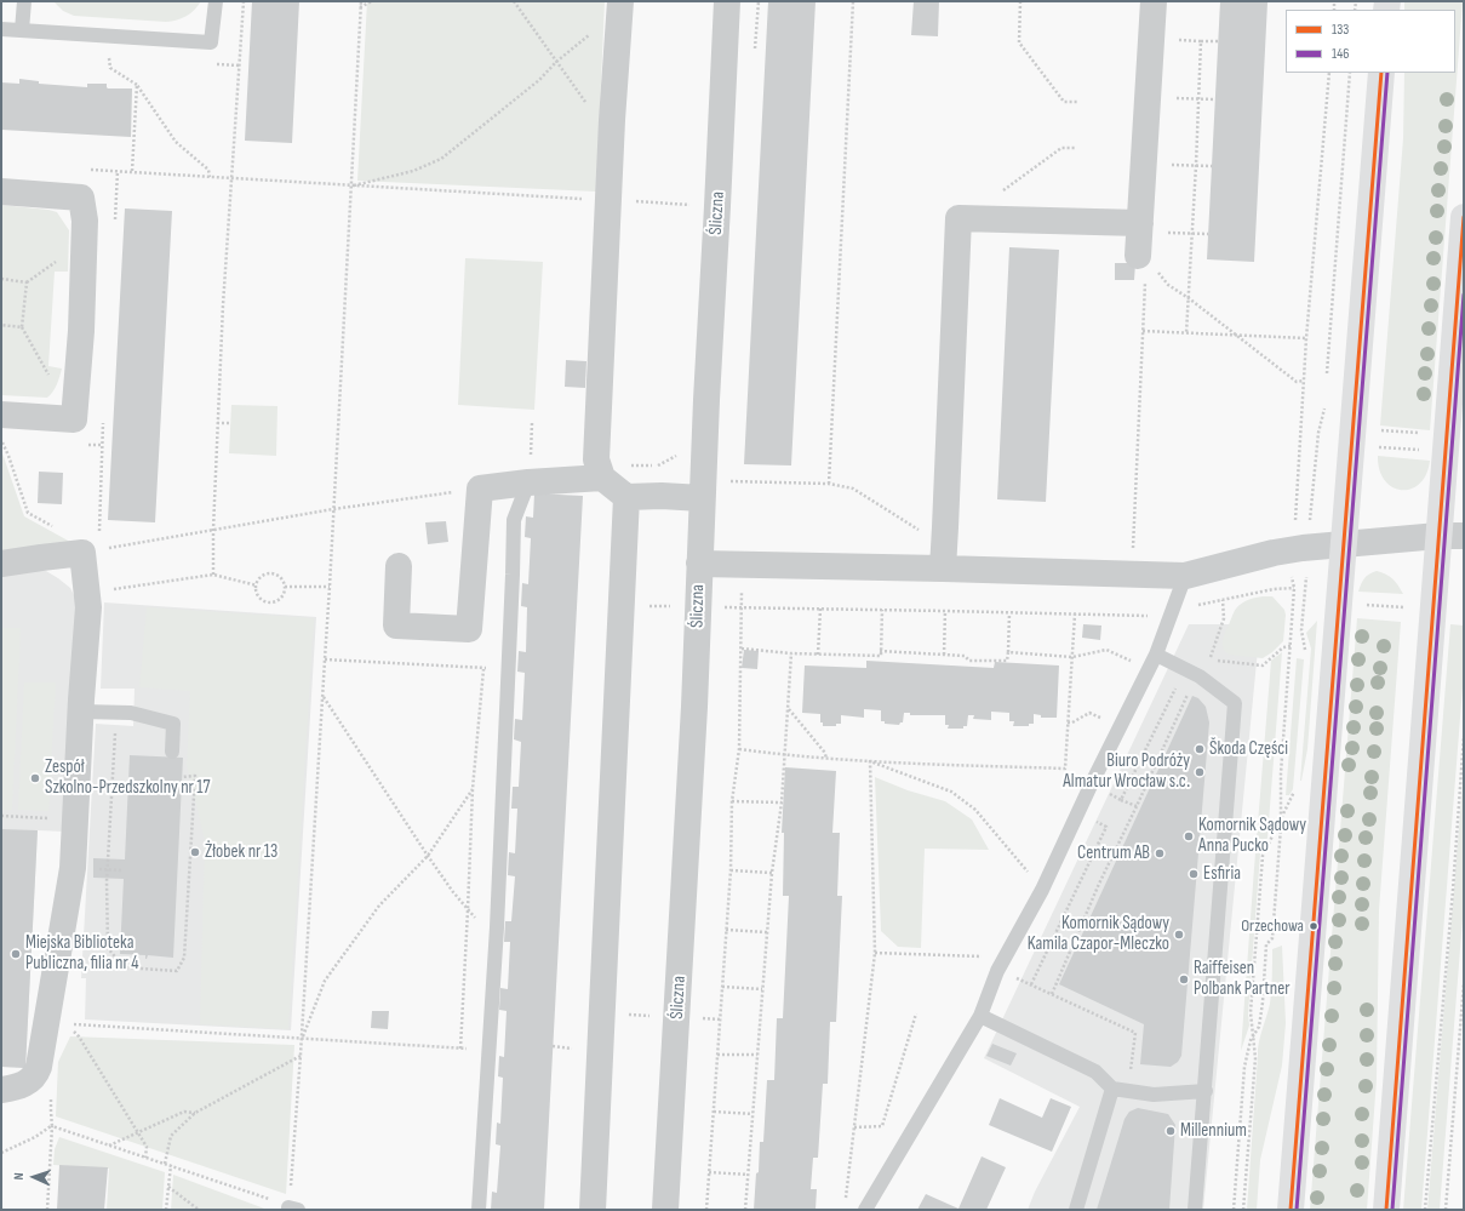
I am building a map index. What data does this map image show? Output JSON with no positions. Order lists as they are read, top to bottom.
{
  "streets": {
    "street": ["Śliczna"]
  },
  "places": [
    "Škoda Części",
    "Biuro Podróży Almatur Wrocław s.c.",
    "Zespół Szkolno-Przedszkolny nr 17",
    "Komornik Sądowy Anna Pucko",
    "Żłobek nr 13",
    "Centrum AB",
    "Esfiria",
    "Orzechowa",
    "Komornik Sądowy Kamila Czapor-Mleczko",
    "Miejska Biblioteka Publiczna, filia nr 4",
    "Raiffeisen Polbank Partner",
    "Millennium"
  ],
  "lines": ["transit line 133", "transit line 146"],
  "legend": ["133", "146"],
  "north": "left"
}
